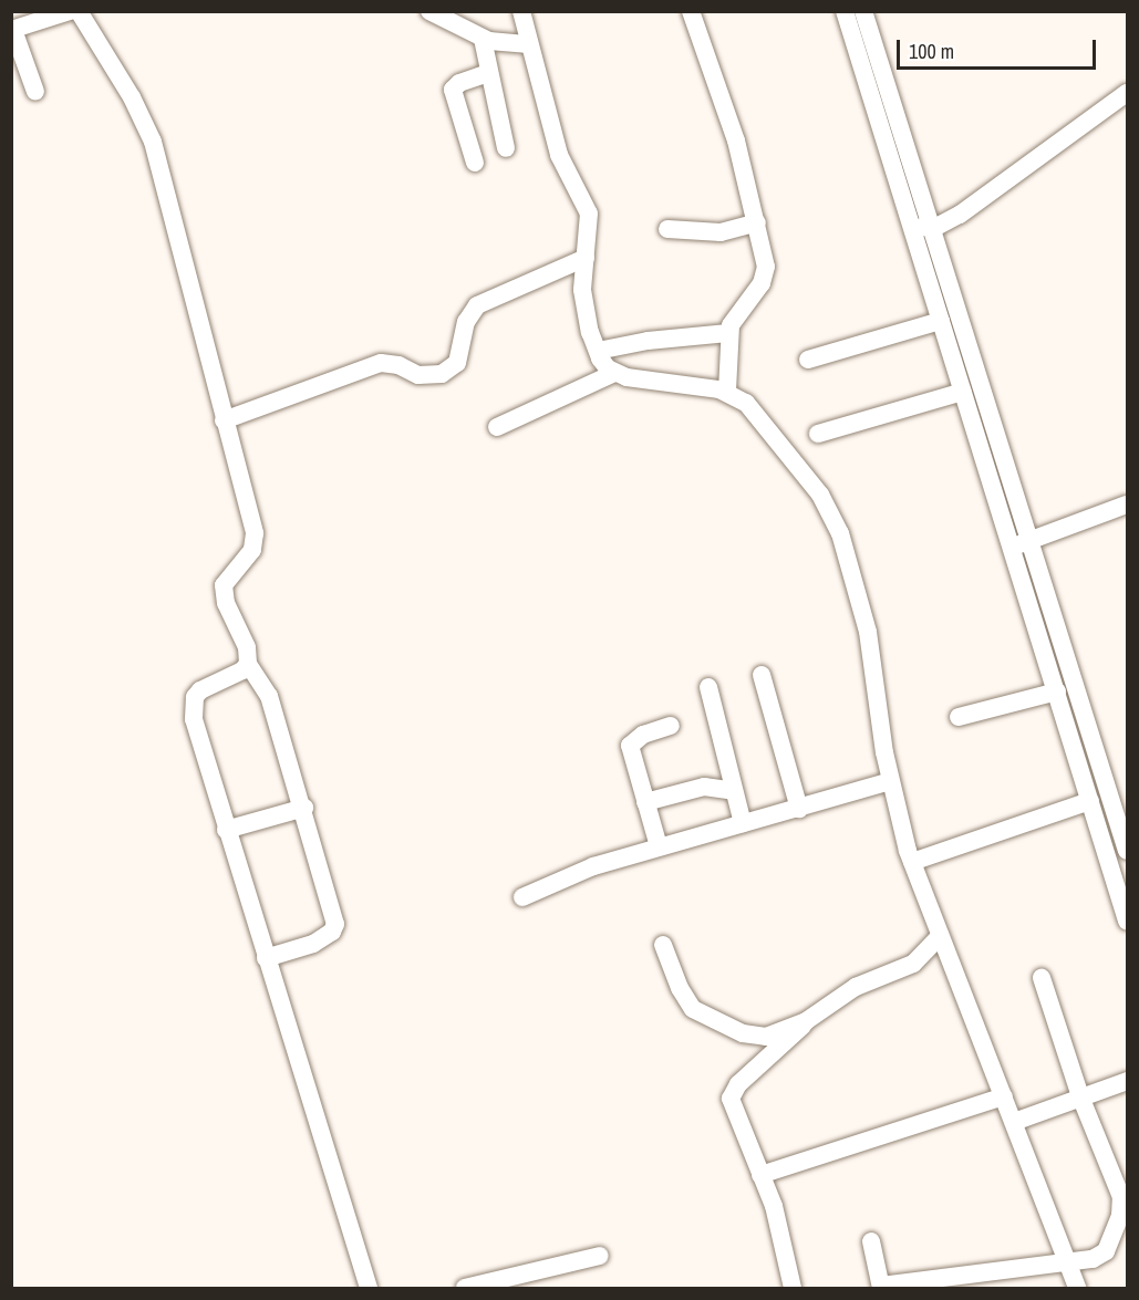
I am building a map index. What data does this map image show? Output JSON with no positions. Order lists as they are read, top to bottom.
{
  "scale_bar": "100 m"
}
